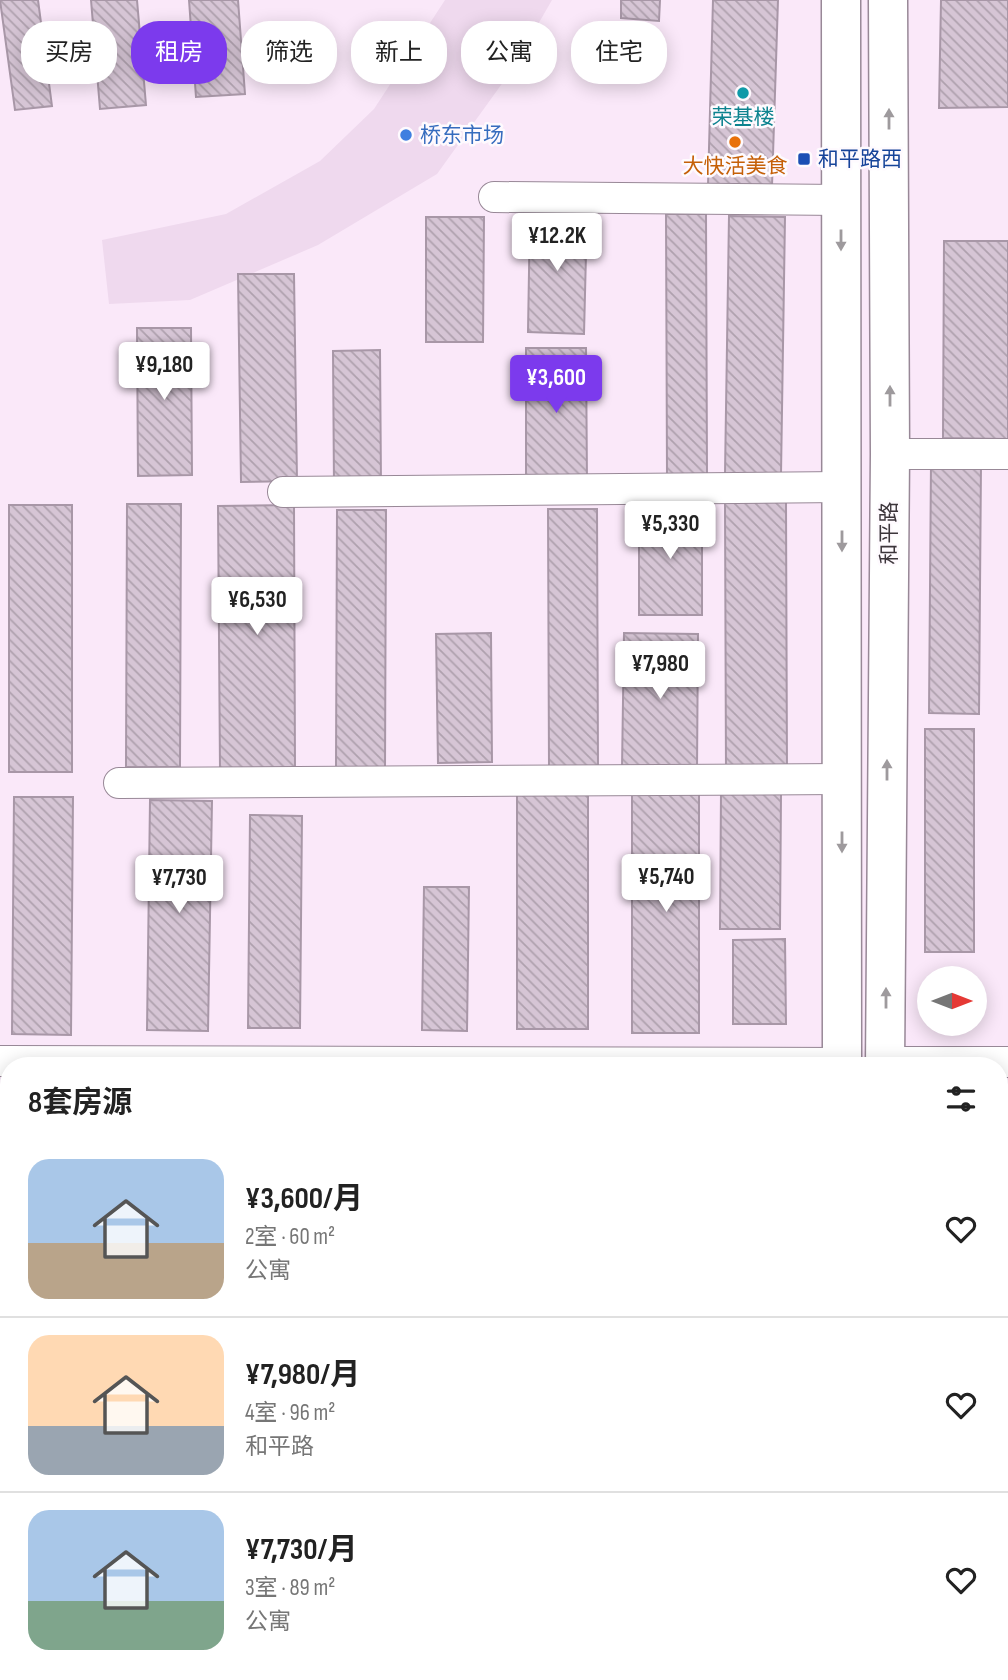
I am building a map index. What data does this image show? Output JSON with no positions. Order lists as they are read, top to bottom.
{
  "streets": {
    "main road": ["和平路"]
  },
  "places": {
    "other": ["荣基楼", "桥东市场", "大快活美食"],
    "transit": ["和平路西"]
  },
  "north": "right",
  "page": {
    "chip": [
      "买房",
      "租房",
      "筛选",
      "新上",
      "公寓",
      "住宅"
    ],
    "price": [
      "¥12.2K",
      "¥9,180",
      "¥3,600",
      "¥5,330",
      "¥6,530",
      "¥7,980",
      "¥5,740",
      "¥7,730"
    ],
    "heading": "8套房源",
    "list": [
      {
        "name": "¥3,600/月",
        "note": "2室 · 60 m² · 公寓"
      },
      {
        "name": "¥7,980/月",
        "note": "4室 · 96 m² · 和平路"
      },
      {
        "name": "¥7,730/月",
        "note": "3室 · 89 m² · 公寓"
      }
    ]
  }
}
